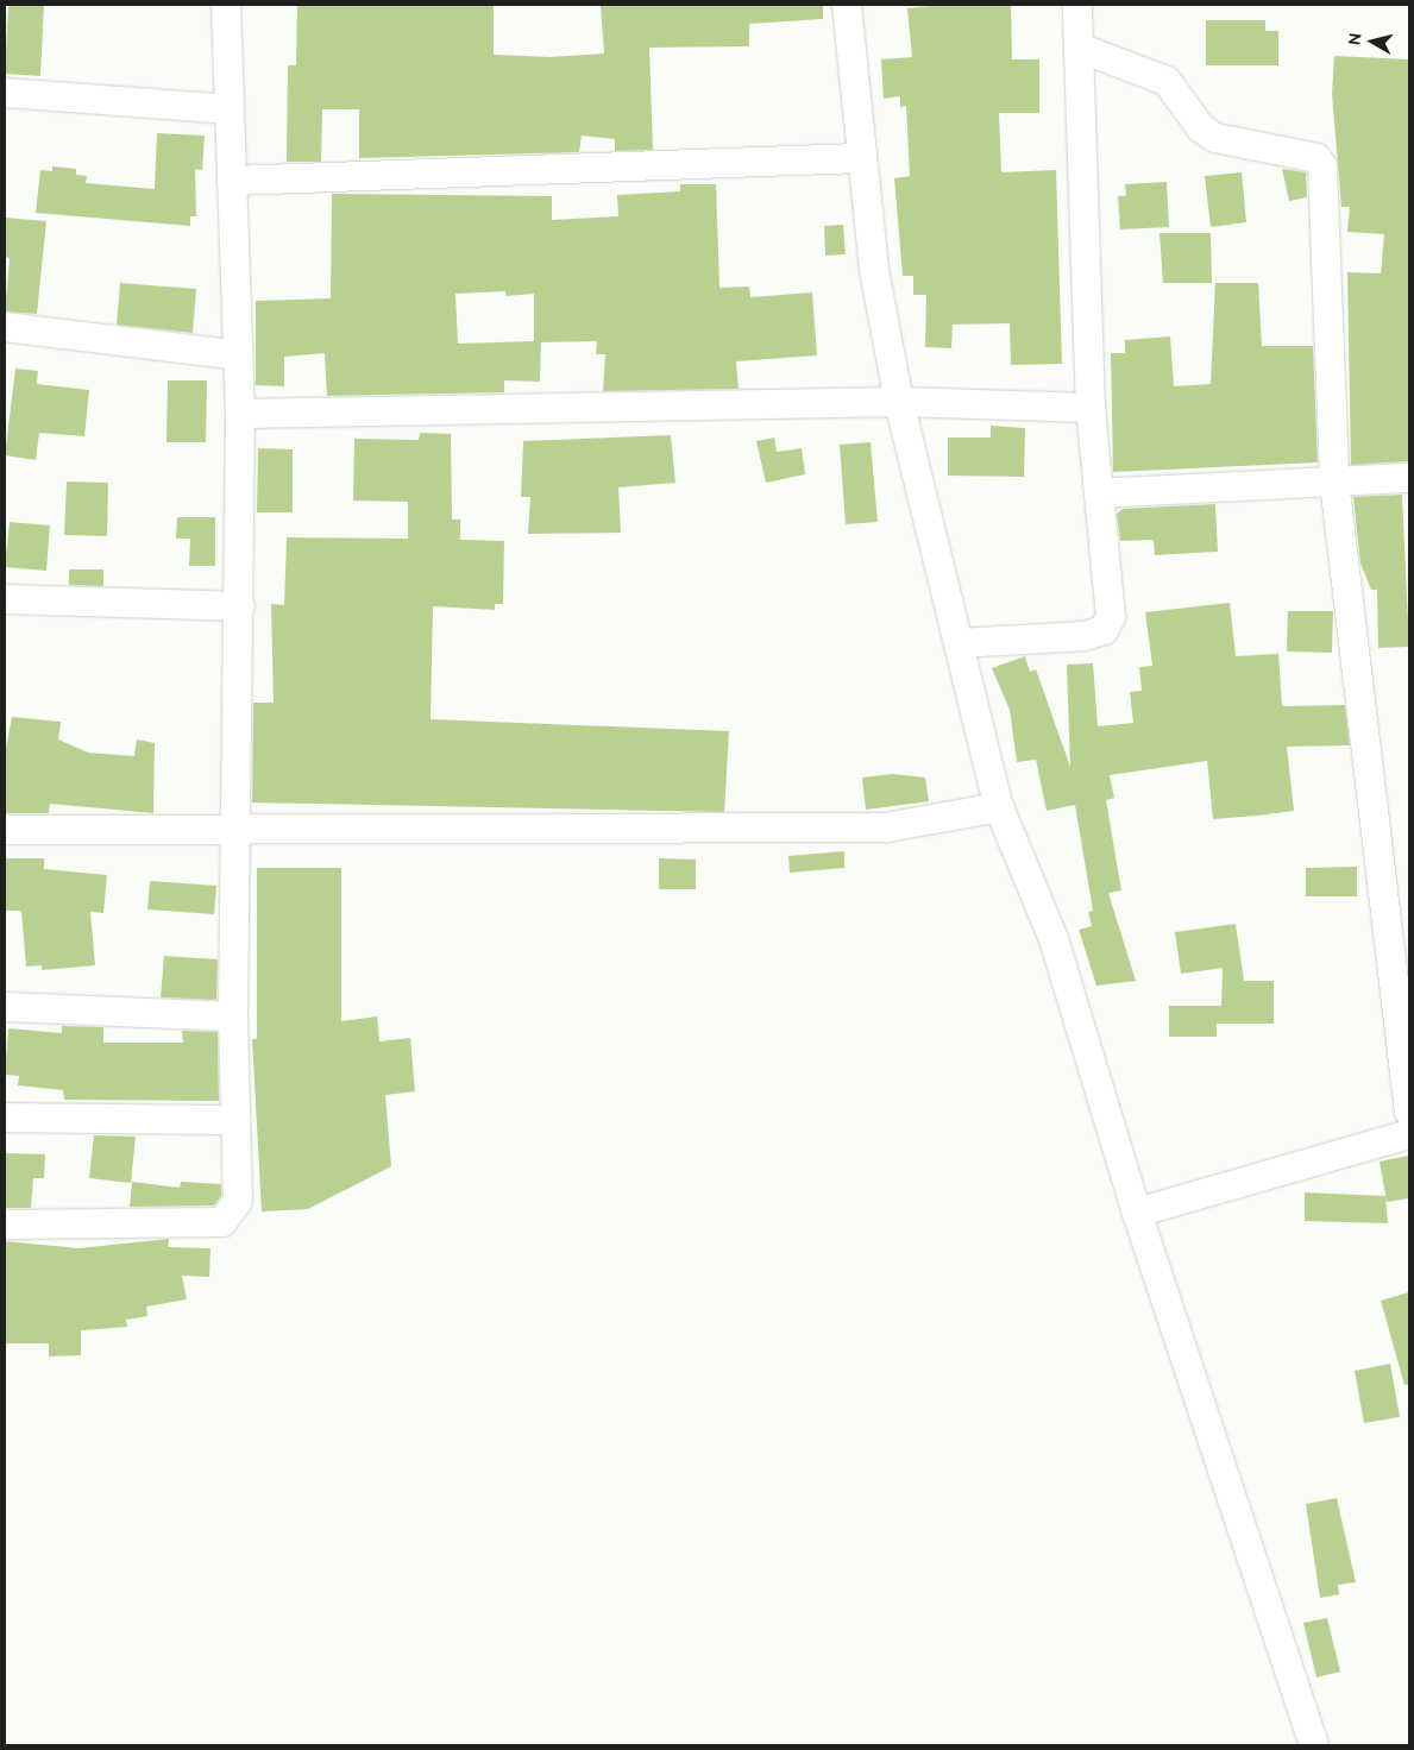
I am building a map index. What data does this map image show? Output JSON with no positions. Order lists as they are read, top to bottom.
{
  "north": "left"
}
